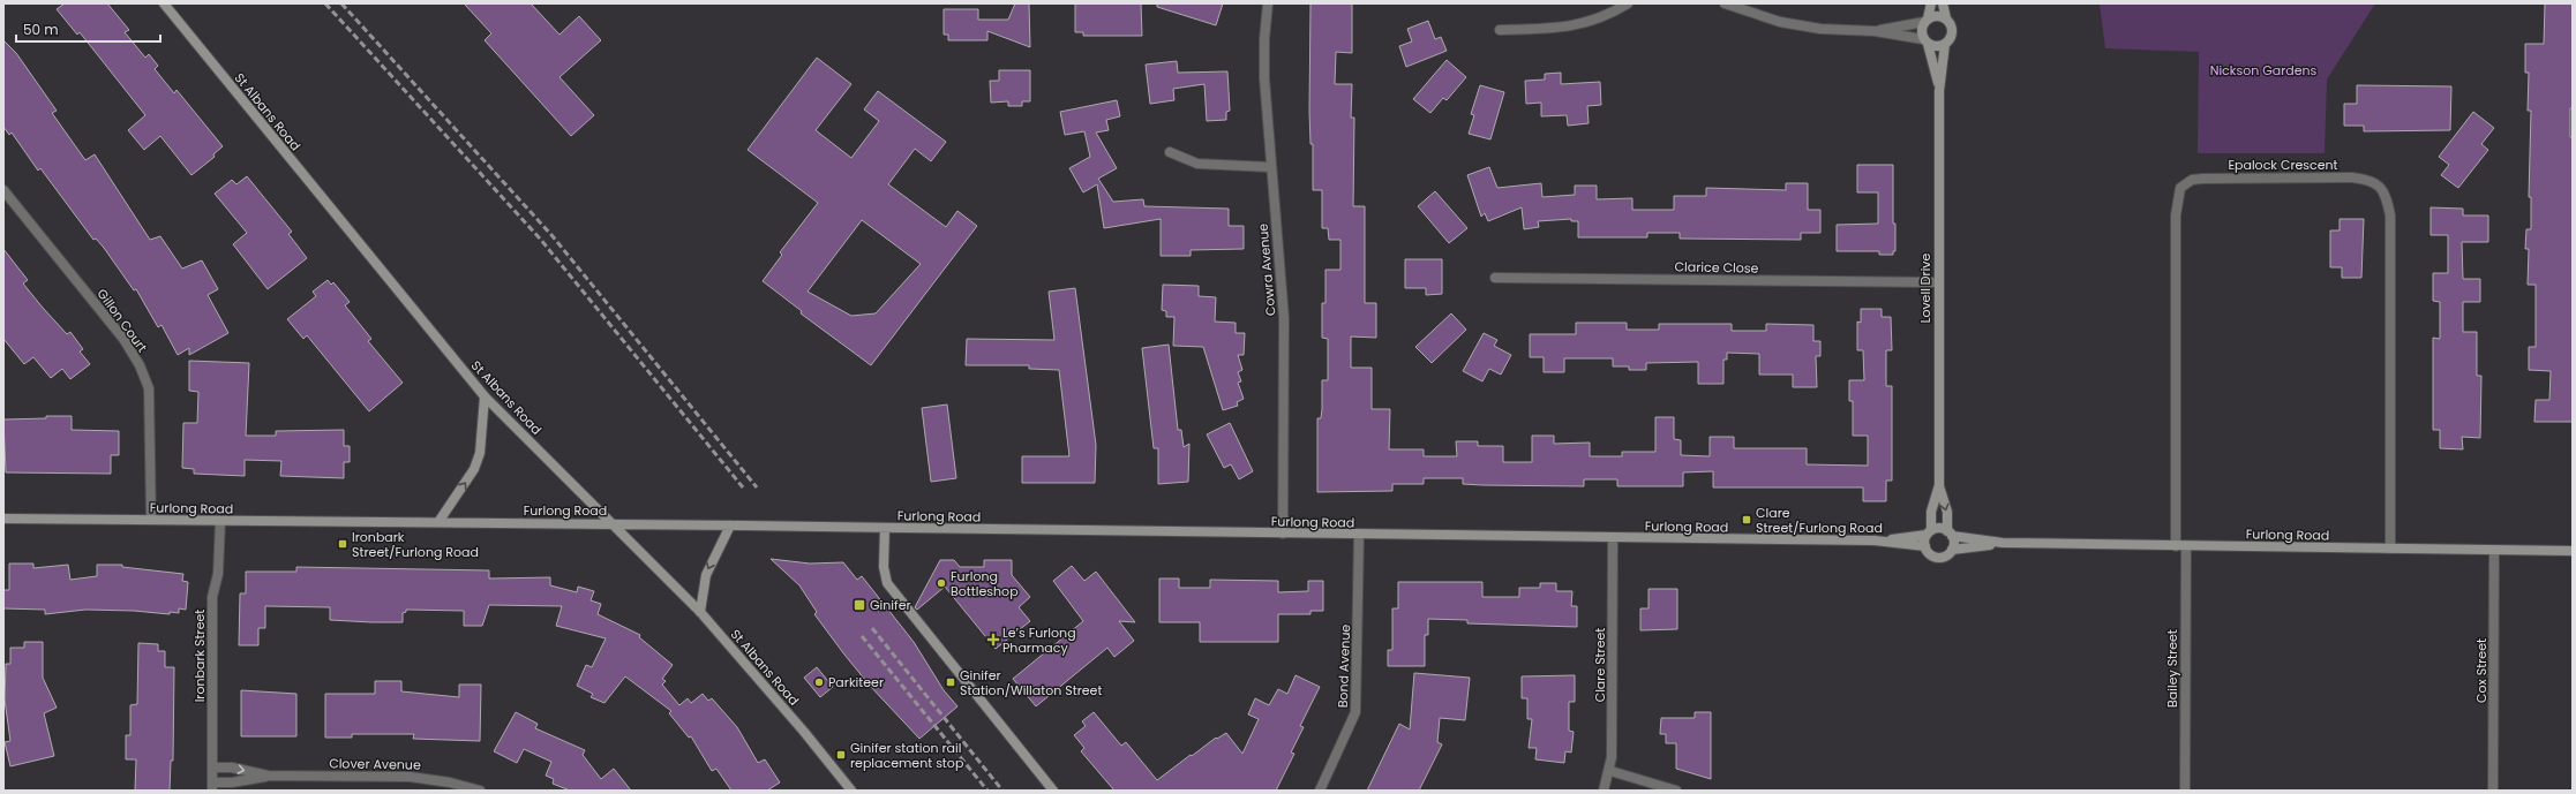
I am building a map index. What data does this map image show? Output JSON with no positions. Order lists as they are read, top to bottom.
{
  "streets": {
    "main road": ["St Albans Road", "Lovell Drive", "Furlong Road"],
    "street": [
      "Epalock Crescent",
      "Clarice Close",
      "Cowra Avenue",
      "Gillon Court",
      "Ironbark Street",
      "Clare Street",
      "Bond Avenue",
      "Bailey Street",
      "Cox Street",
      "Clover Avenue"
    ]
  },
  "crossings": [
    ["St Albans Road", "Furlong Road"],
    ["Epalock Crescent", "Furlong Road"],
    ["Epalock Crescent", "Bailey Street"],
    ["Clarice Close", "Lovell Drive"],
    ["Cowra Avenue", "Furlong Road"],
    ["Lovell Drive", "Furlong Road"],
    ["Gillon Court", "Furlong Road"],
    ["Furlong Road", "Ironbark Street"],
    ["Furlong Road", "Clare Street"],
    ["Furlong Road", "Bond Avenue"],
    ["Furlong Road", "Bailey Street"],
    ["Furlong Road", "Cox Street"],
    ["Ironbark Street", "Clover Avenue"]
  ],
  "parks": ["Nickson Gardens"],
  "places": {
    "transit": [
      "Clare Street/Furlong Road",
      "Ironbark Street/Furlong Road",
      "Ginifer",
      "Ginifer Station/Willaton Street",
      "Ginifer station rail replacement stop"
    ],
    "other": ["Furlong Bottleshop", "Parkiteer"],
    "health": ["Le’s Furlong Pharmacy"]
  },
  "scale_bar": "50 m"
}
